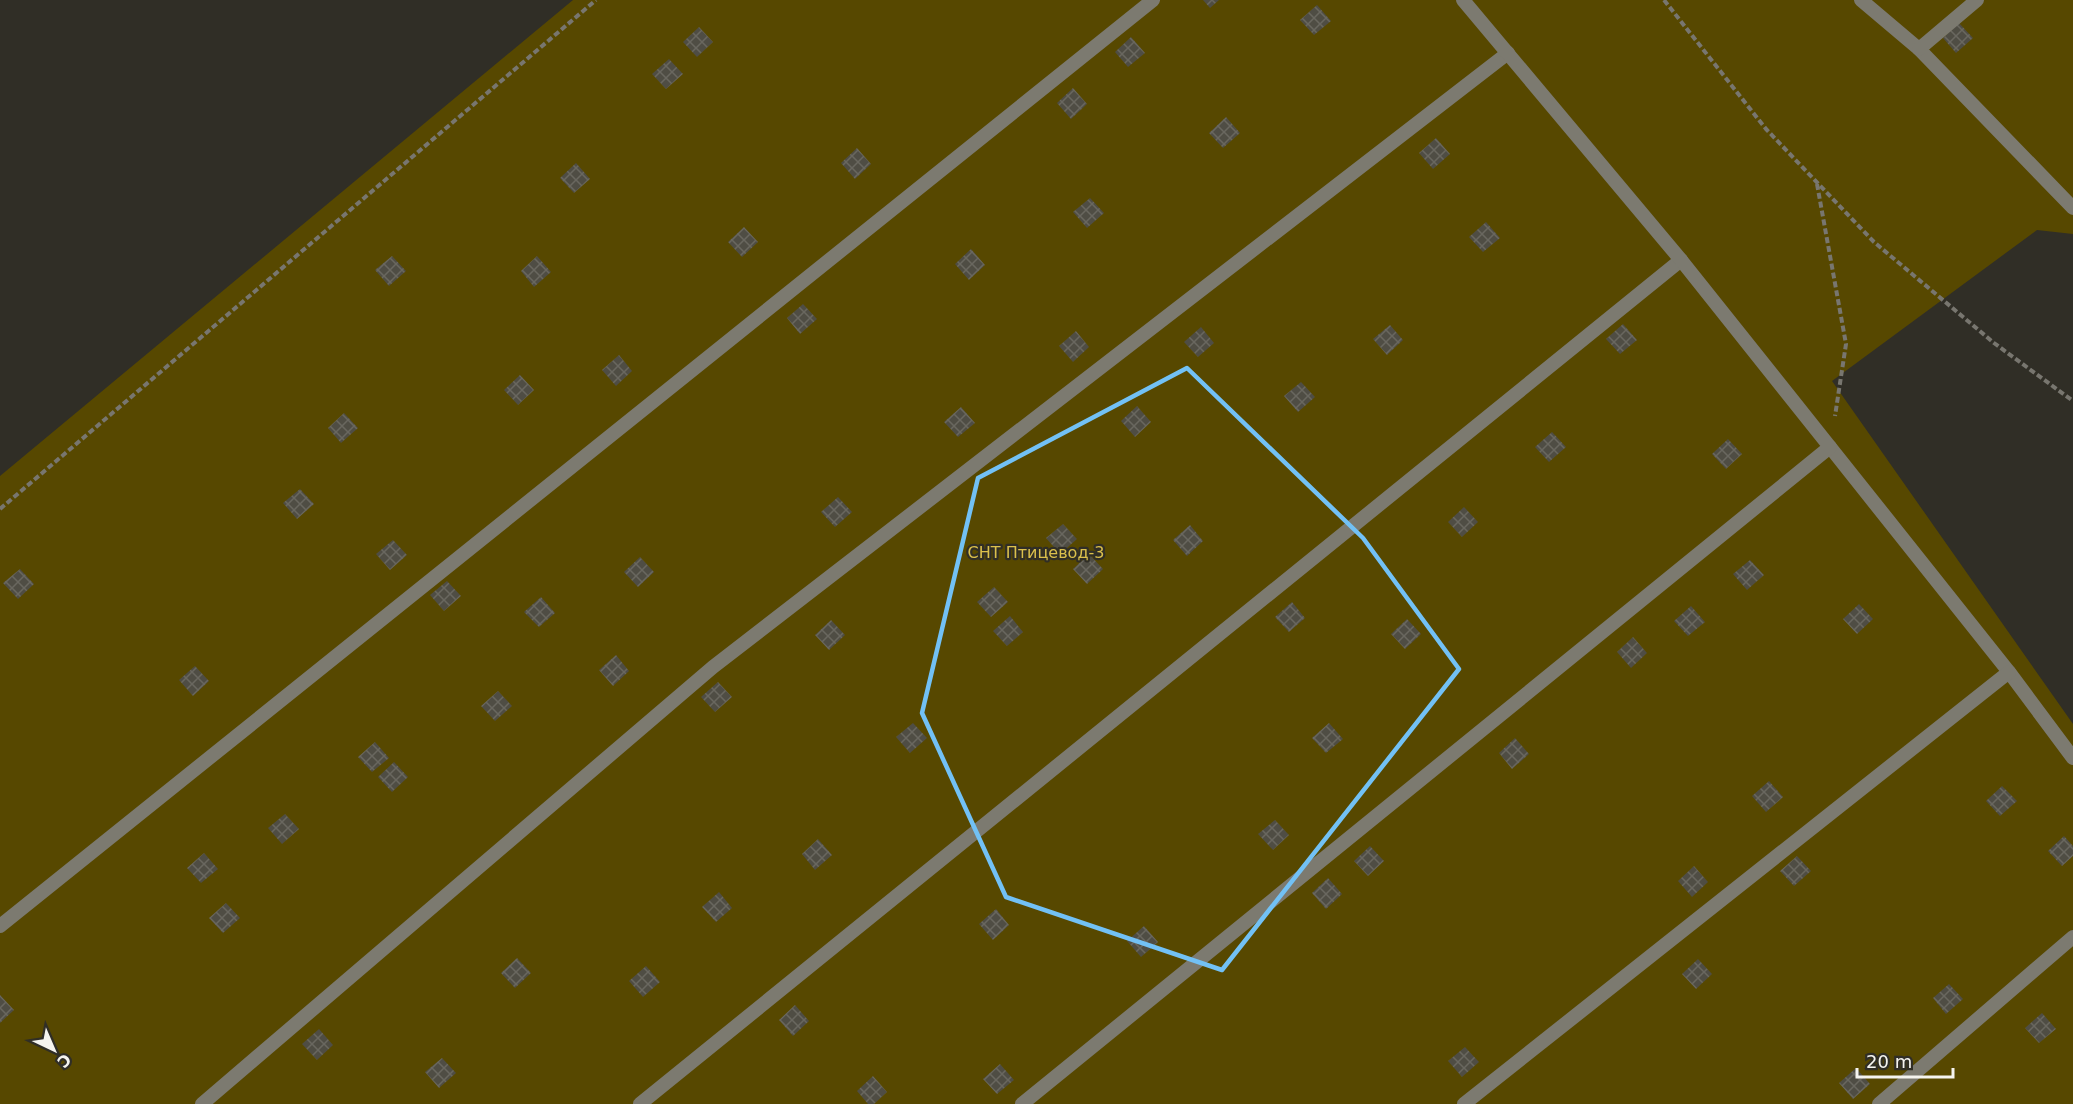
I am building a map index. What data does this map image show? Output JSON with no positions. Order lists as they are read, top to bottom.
{
  "parks": ["СНТ Птицевод-3"],
  "scale_bar": "20 m",
  "north": "bottom right"
}
